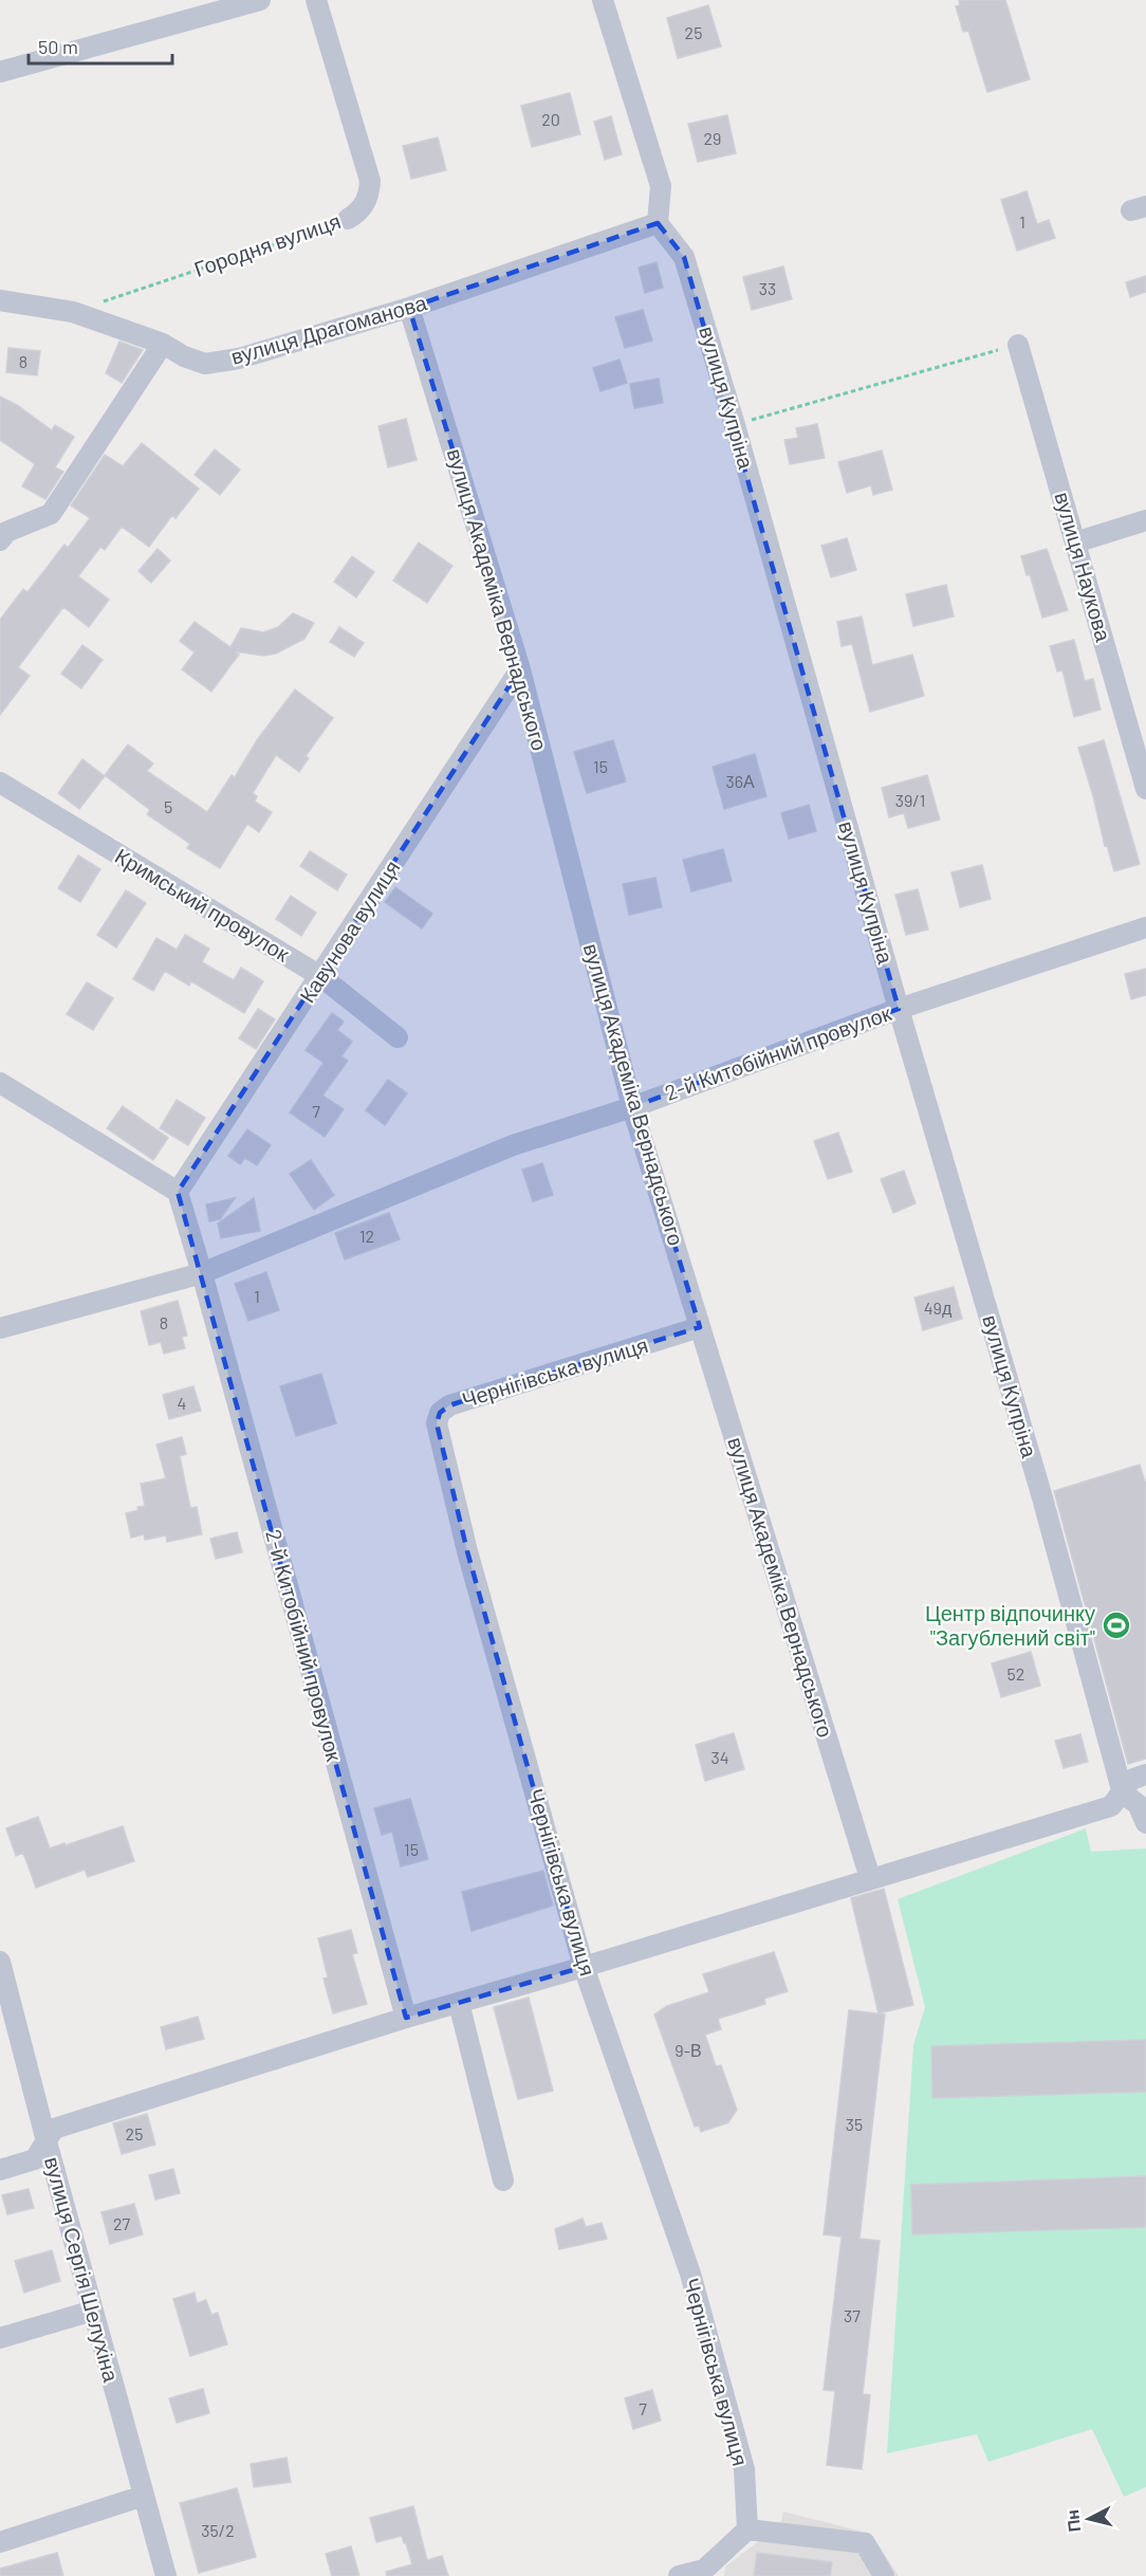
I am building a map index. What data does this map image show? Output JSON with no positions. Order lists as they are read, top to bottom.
{
  "streets": {
    "street": [
      "Городня вулиця",
      "вулиця Драгоманова",
      "вулиця Купріна",
      "вулиця Наукова",
      "вулиця Академіка Вернадського",
      "Кримський провулок",
      "Кавунова вулиця",
      "2-й Китобійний провулок",
      "Чернігівська вулиця",
      "вулиця Сергія Шелухіна"
    ]
  },
  "crossings": [
    ["вулиця Драгоманова", "вулиця Купріна"],
    ["вулиця Драгоманова", "вулиця Академіка Вернадського"],
    ["вулиця Купріна", "2-й Китобійний провулок"],
    ["вулиця Академіка Вернадського", "Кавунова вулиця"],
    ["вулиця Академіка Вернадського", "2-й Китобійний провулок"],
    ["вулиця Академіка Вернадського", "Чернігівська вулиця"],
    ["Кримський провулок", "Кавунова вулиця"]
  ],
  "places": {
    "sports": ["Центр відпочинку \"Загублений світ\""]
  },
  "house_numbers": [
    "25",
    "20",
    "29",
    "1",
    "33",
    "8",
    "15",
    "36А",
    "39/1",
    "5",
    "7",
    "12",
    "1",
    "49д",
    "8",
    "4",
    "52",
    "34",
    "15",
    "9-В",
    "35",
    "25",
    "27",
    "37",
    "7",
    "35/2"
  ],
  "scale_bar": "50 m",
  "north": "left"
}
